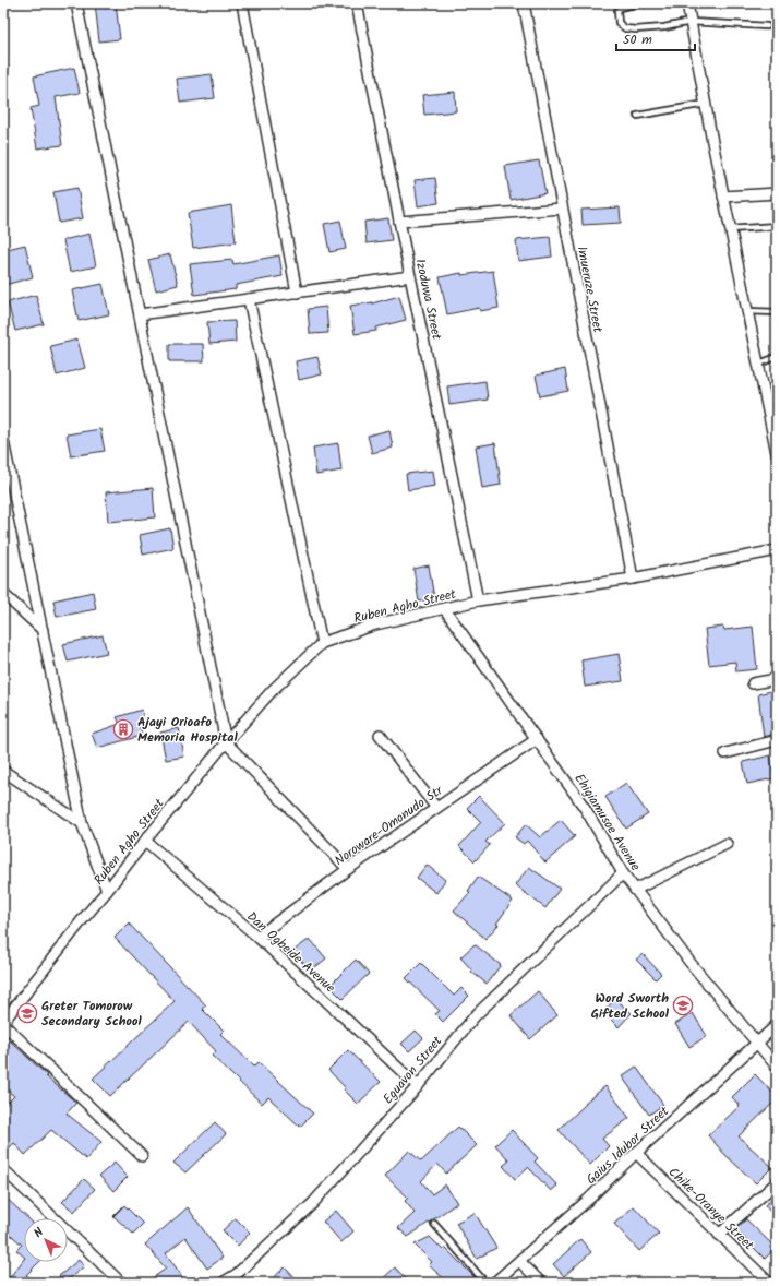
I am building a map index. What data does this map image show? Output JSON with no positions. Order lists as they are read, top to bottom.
{
  "streets": {
    "street": [
      "Imueruze Street",
      "Izoduwa Street",
      "Ruben Agho Street",
      "Ehigiamusoe Avenue",
      "Noroware-Omonudo Str",
      "Dan Ogbeide Avenue",
      "Eguavon Street",
      "Gaius Idubor Street",
      "Chike-Oranye Street"
    ]
  },
  "crossings": [
    ["Imueruze Street", "Ruben Agho Street"],
    ["Izoduwa Street", "Ruben Agho Street"],
    ["Ruben Agho Street", "Ehigiamusoe Avenue"],
    ["Ruben Agho Street", "Dan Ogbeide Avenue"],
    ["Ehigiamusoe Avenue", "Noroware-Omonudo Str"],
    ["Ehigiamusoe Avenue", "Eguavon Street"],
    ["Ehigiamusoe Avenue", "Gaius Idubor Street"],
    ["Noroware-Omonudo Str", "Dan Ogbeide Avenue"],
    ["Dan Ogbeide Avenue", "Eguavon Street"],
    ["Gaius Idubor Street", "Chike-Oranye Street"]
  ],
  "places": {
    "building": ["Ajayi Orioafo Memoria Hospital"],
    "school or university": ["Word Sworth Gifted School", "Greter Tomorow Secondary School"]
  },
  "scale_bar": "50 m",
  "north": "top left"
}
